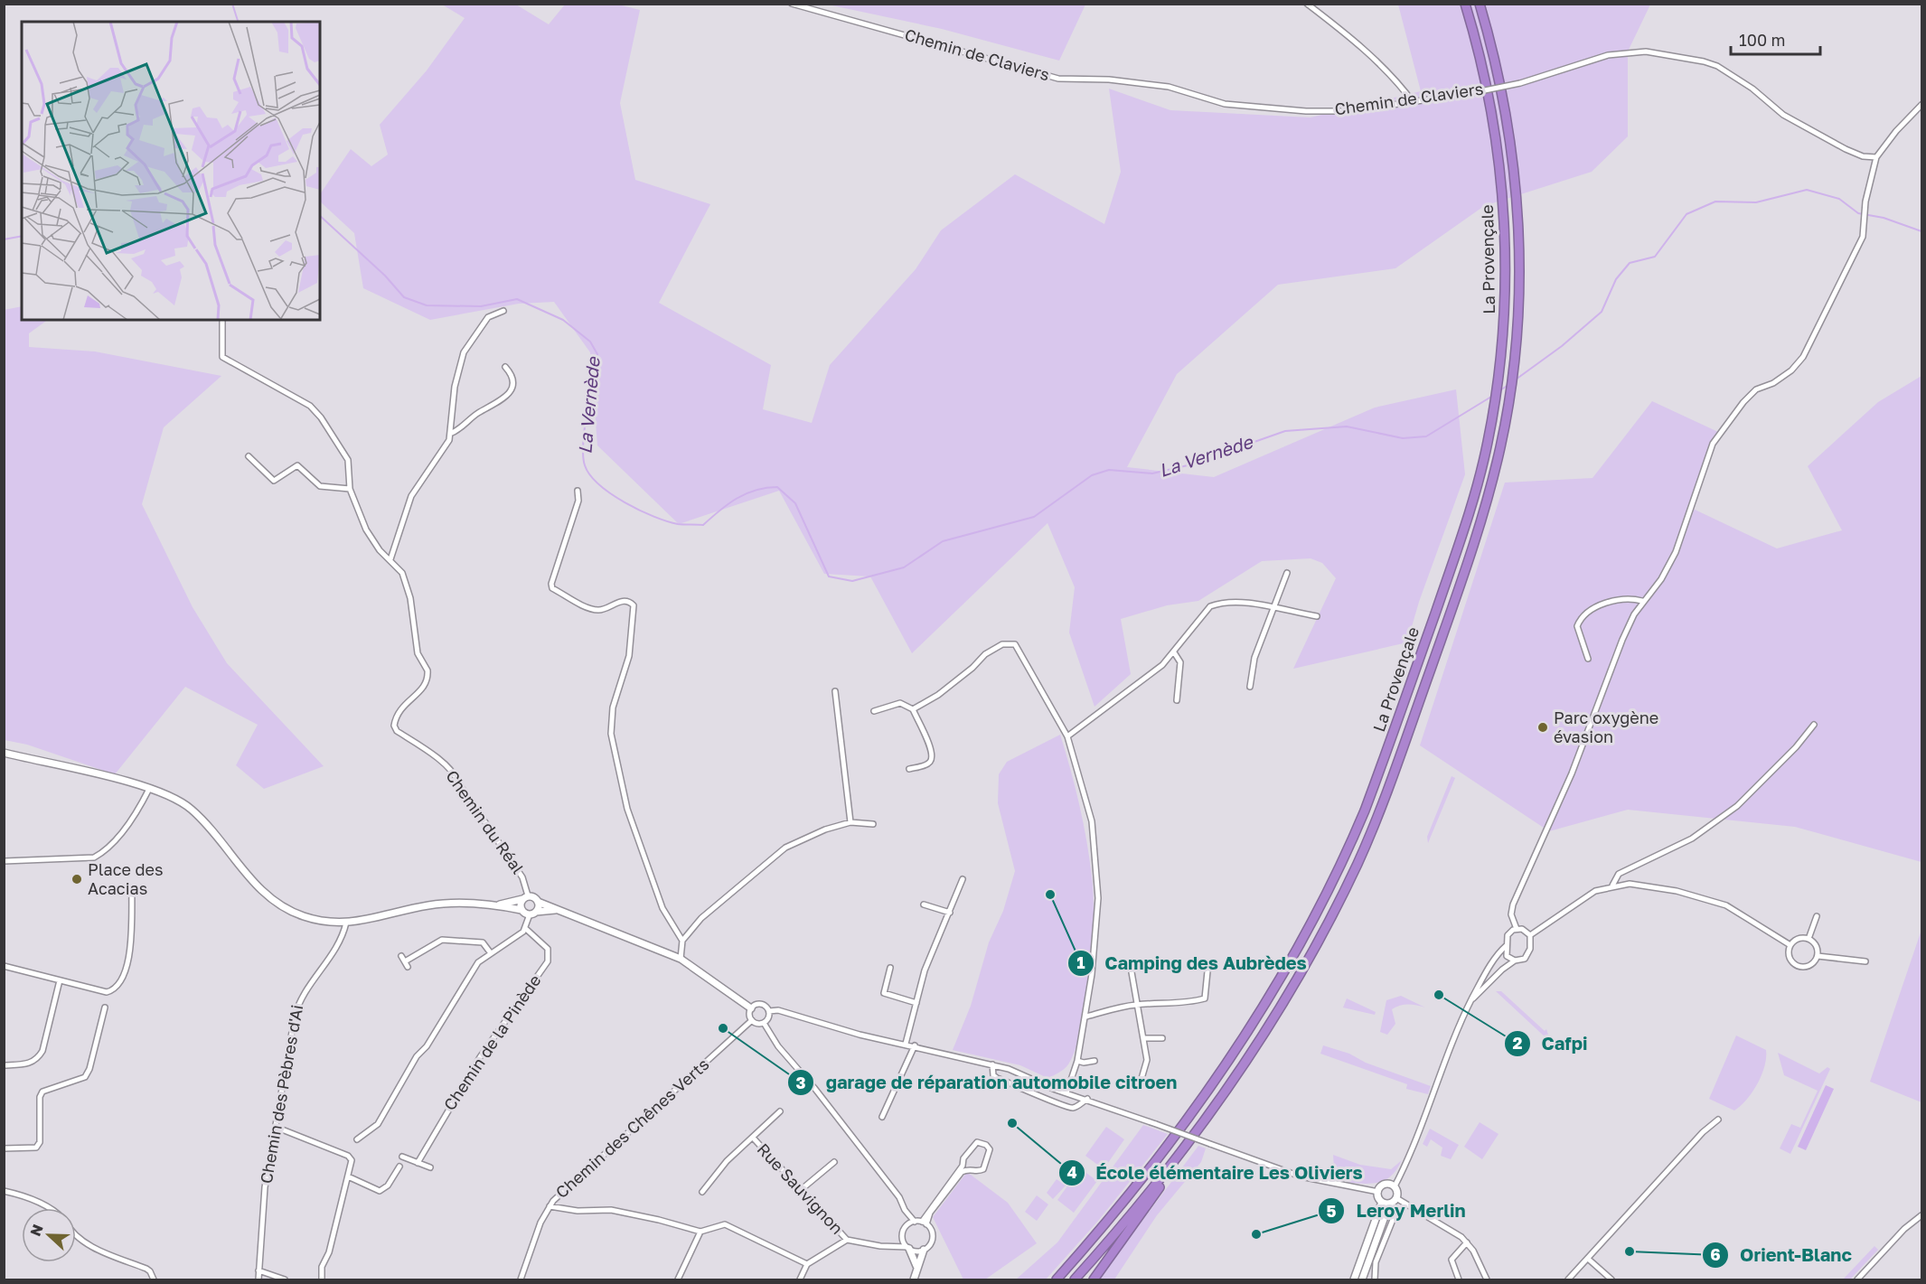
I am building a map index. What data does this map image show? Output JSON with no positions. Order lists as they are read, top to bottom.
{
  "streets": {
    "highway": ["La Provençale"],
    "street": [
      "Chemin de Claviers",
      "Chemin du Réal",
      "Chemin de la Pinède",
      "Chemin des Pèbres d'Ai",
      "Chemin des Chênes Verts",
      "Rue Sauvignon"
    ]
  },
  "water": ["La Vernède"],
  "places": [
    "Parc oxygène évasion",
    "Place des Acacias",
    "Camping des Aubrèdes",
    "Cafpi",
    "garage de réparation automobile citroen",
    "École élémentaire Les Oliviers",
    "Leroy Merlin",
    "Orient-Blanc"
  ],
  "scale_bar": "100 m",
  "north": "left"
}
